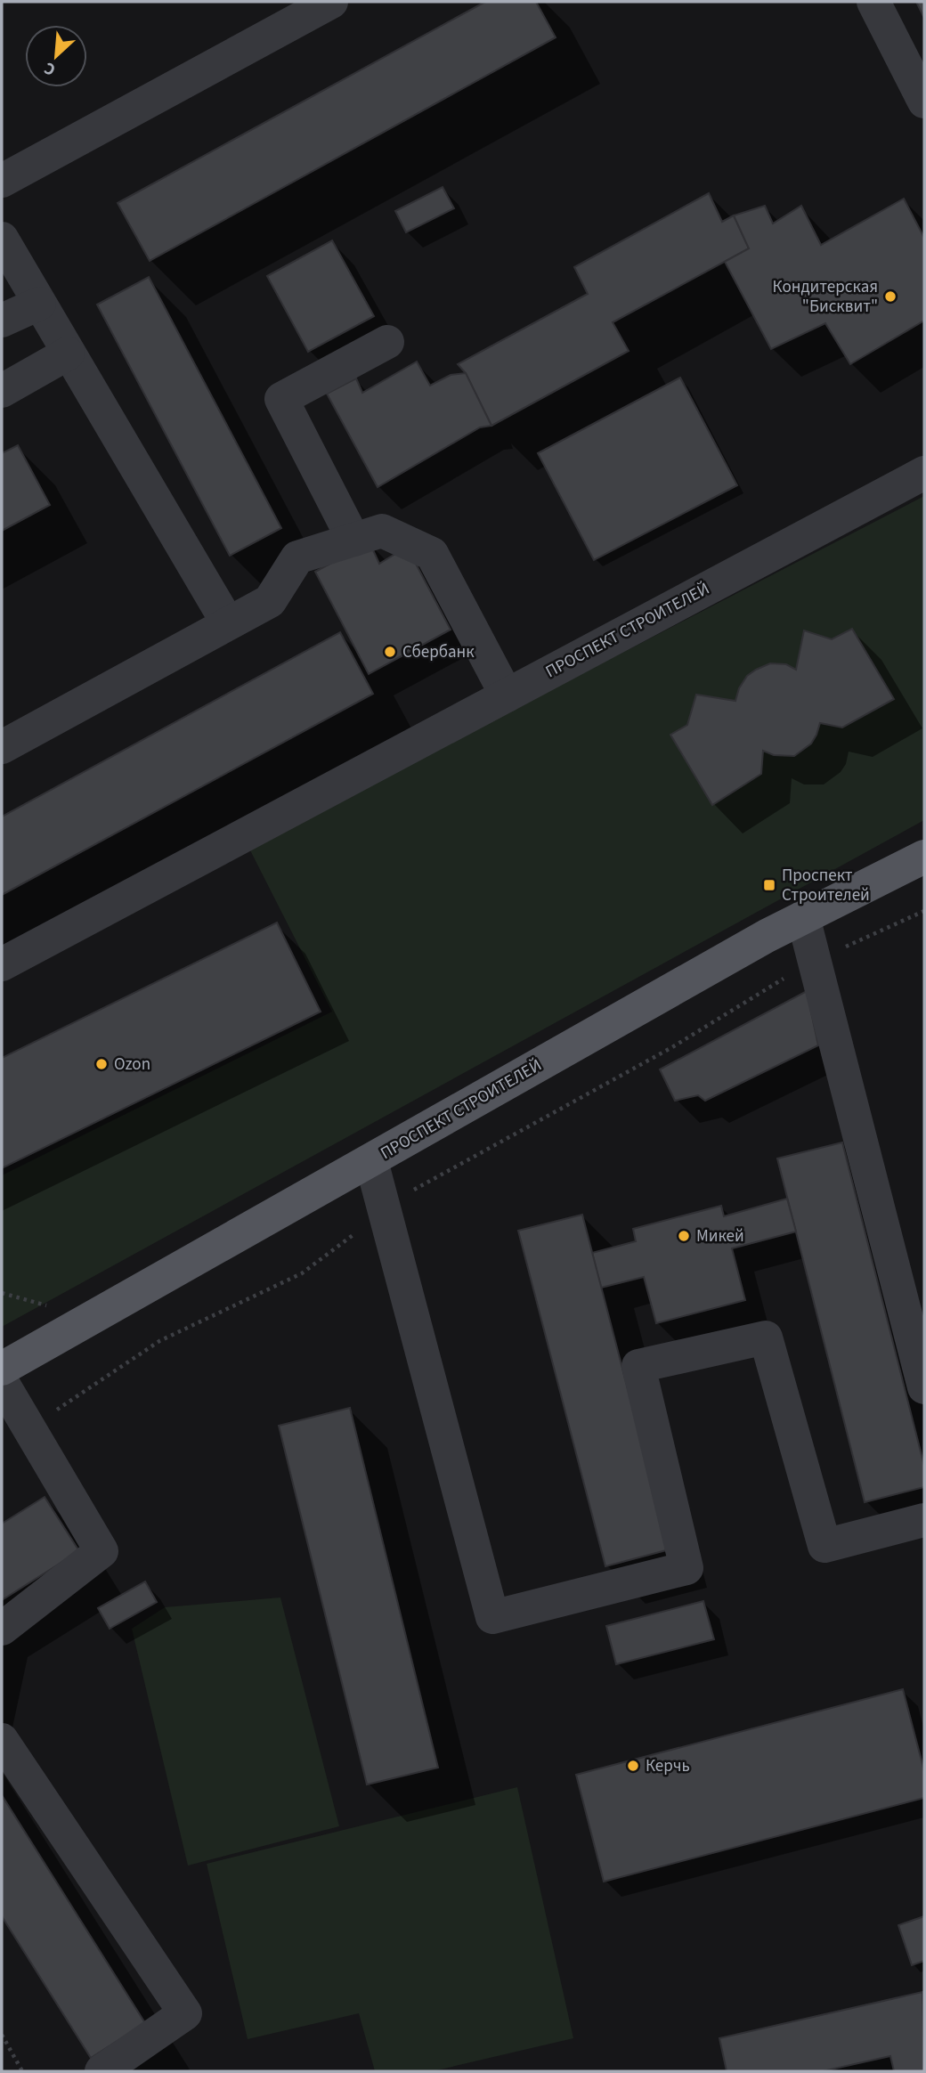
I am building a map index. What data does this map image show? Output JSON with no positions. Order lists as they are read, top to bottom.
{
  "streets": {
    "main road": ["ПРОСПЕКТ СТРОИТЕЛЕЙ"]
  },
  "places": {
    "other": [
      "Кондитерская \"Бисквит\"",
      "Сбербанк",
      "Ozon",
      "Микей",
      "Керчь"
    ],
    "transit": ["Проспект Строителей"]
  },
  "north": "bottom left"
}
